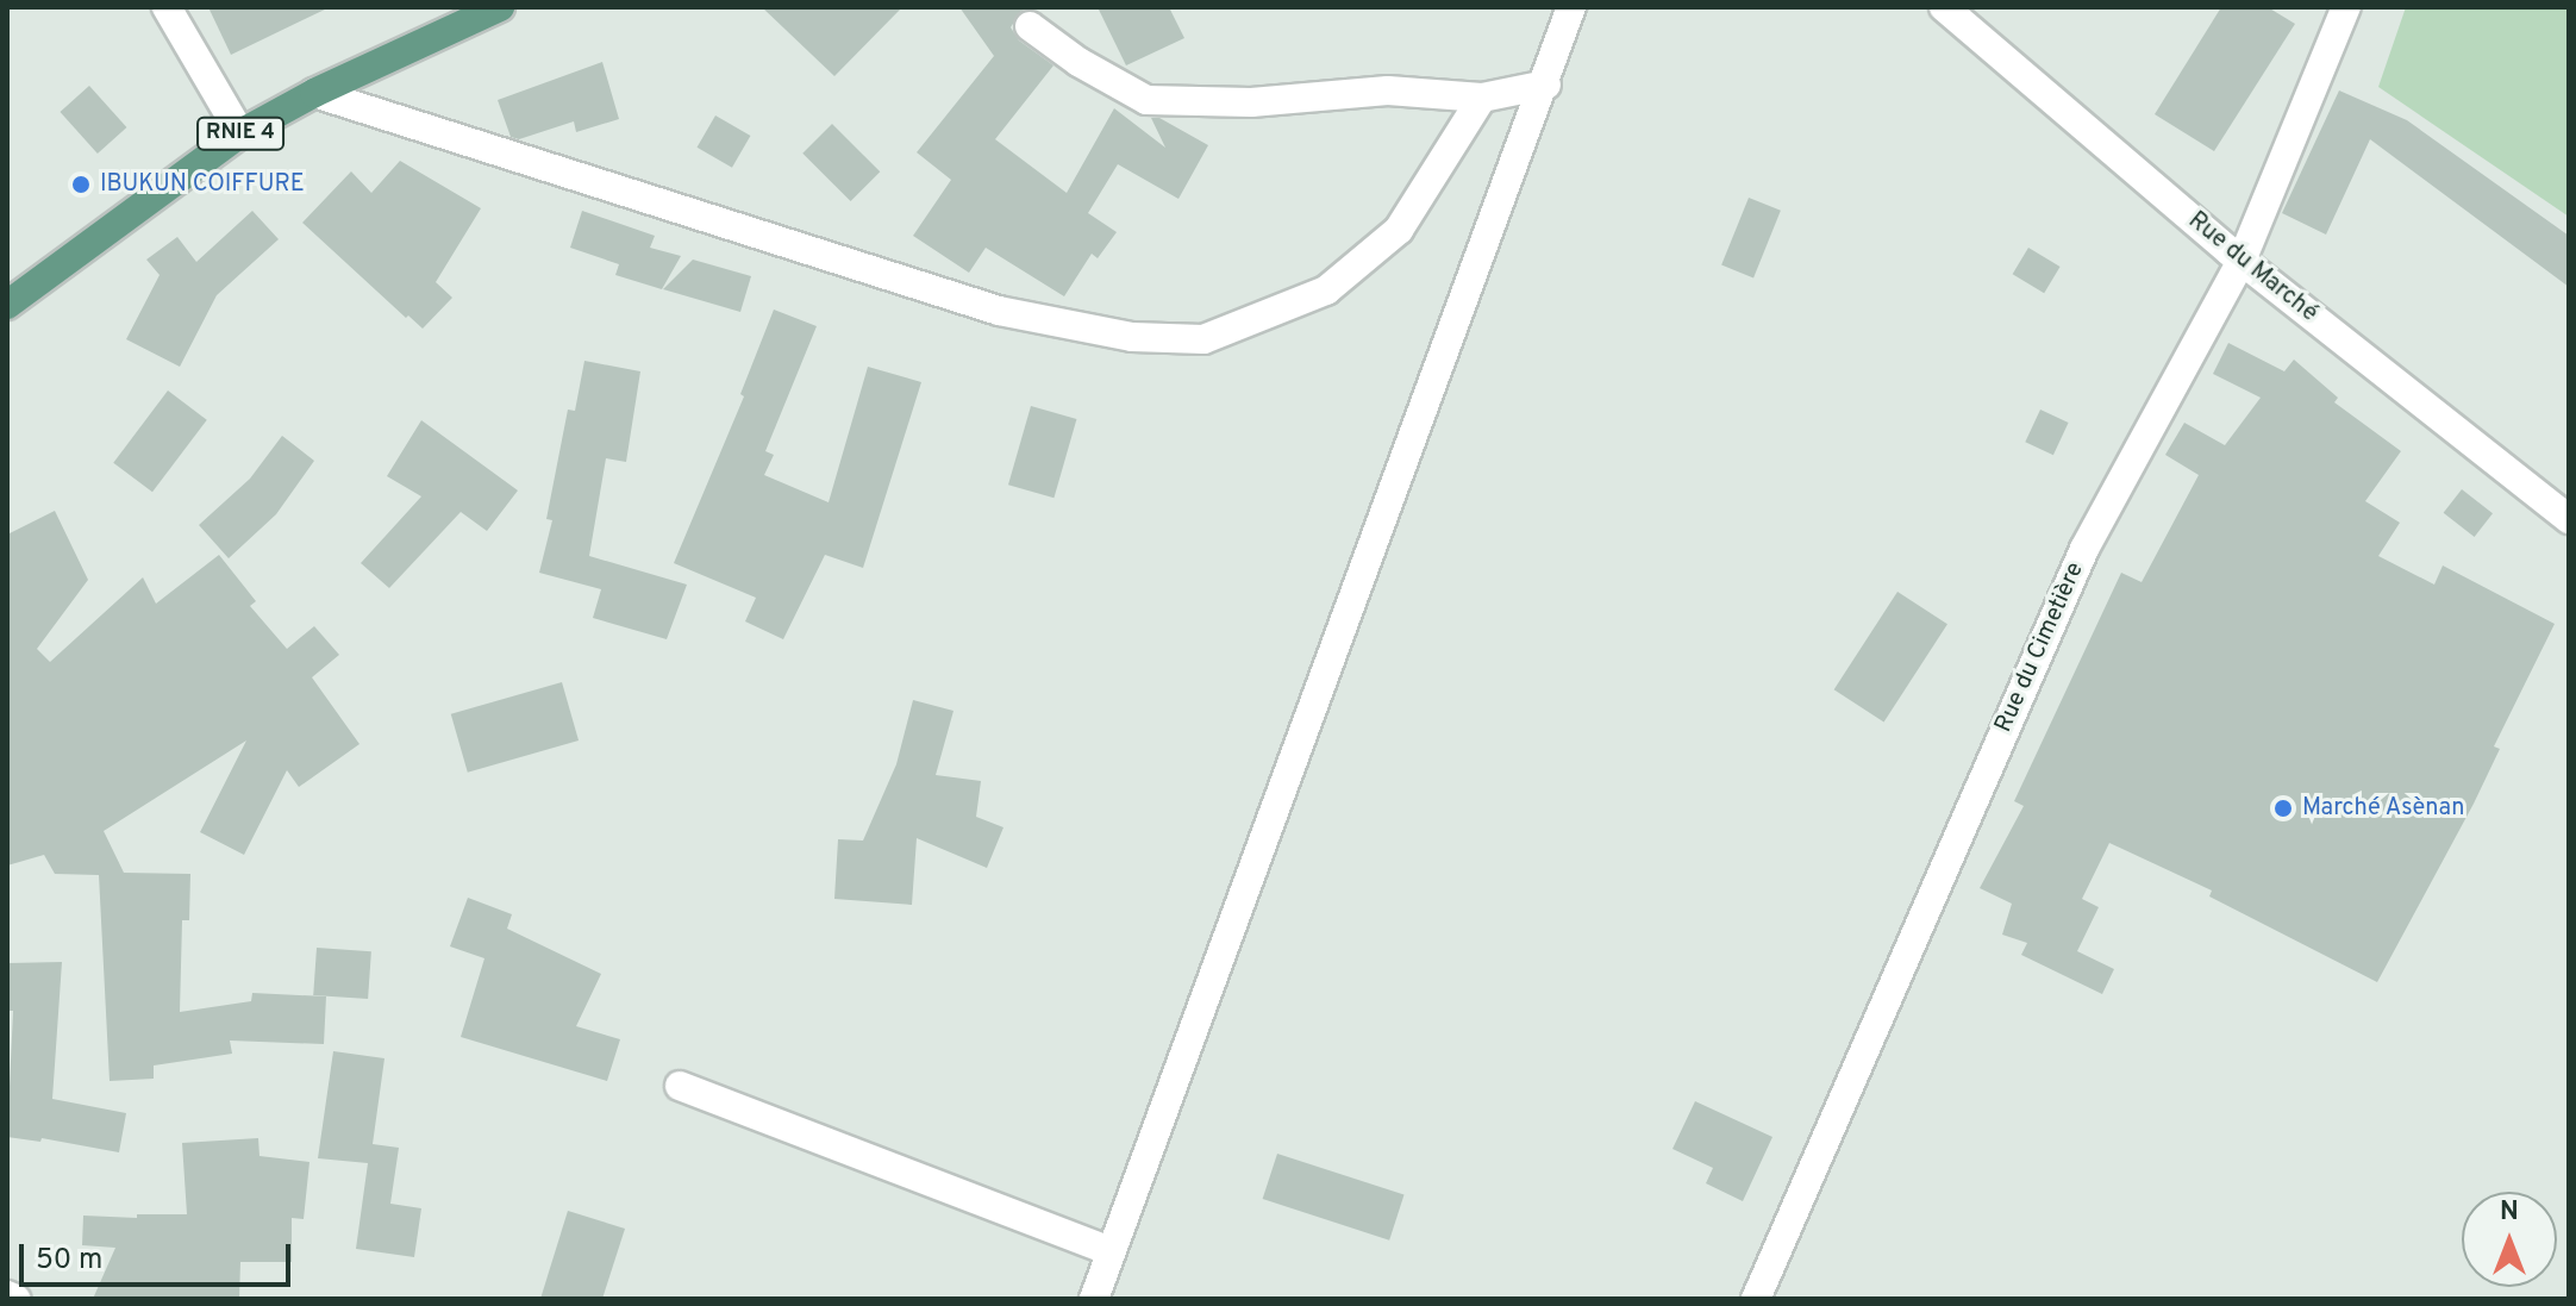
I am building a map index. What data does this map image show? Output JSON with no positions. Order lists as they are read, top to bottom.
{
  "streets": {
    "main road": ["RNIE 4"],
    "street": ["Rue du Marché", "Rue du Cimetière"]
  },
  "crossings": [
    ["Rue du Marché", "Rue du Cimetière"]
  ],
  "places": ["IBUKUN COIFFURE", "Marché Asènan"],
  "scale_bar": "50 m",
  "north": "top"
}
